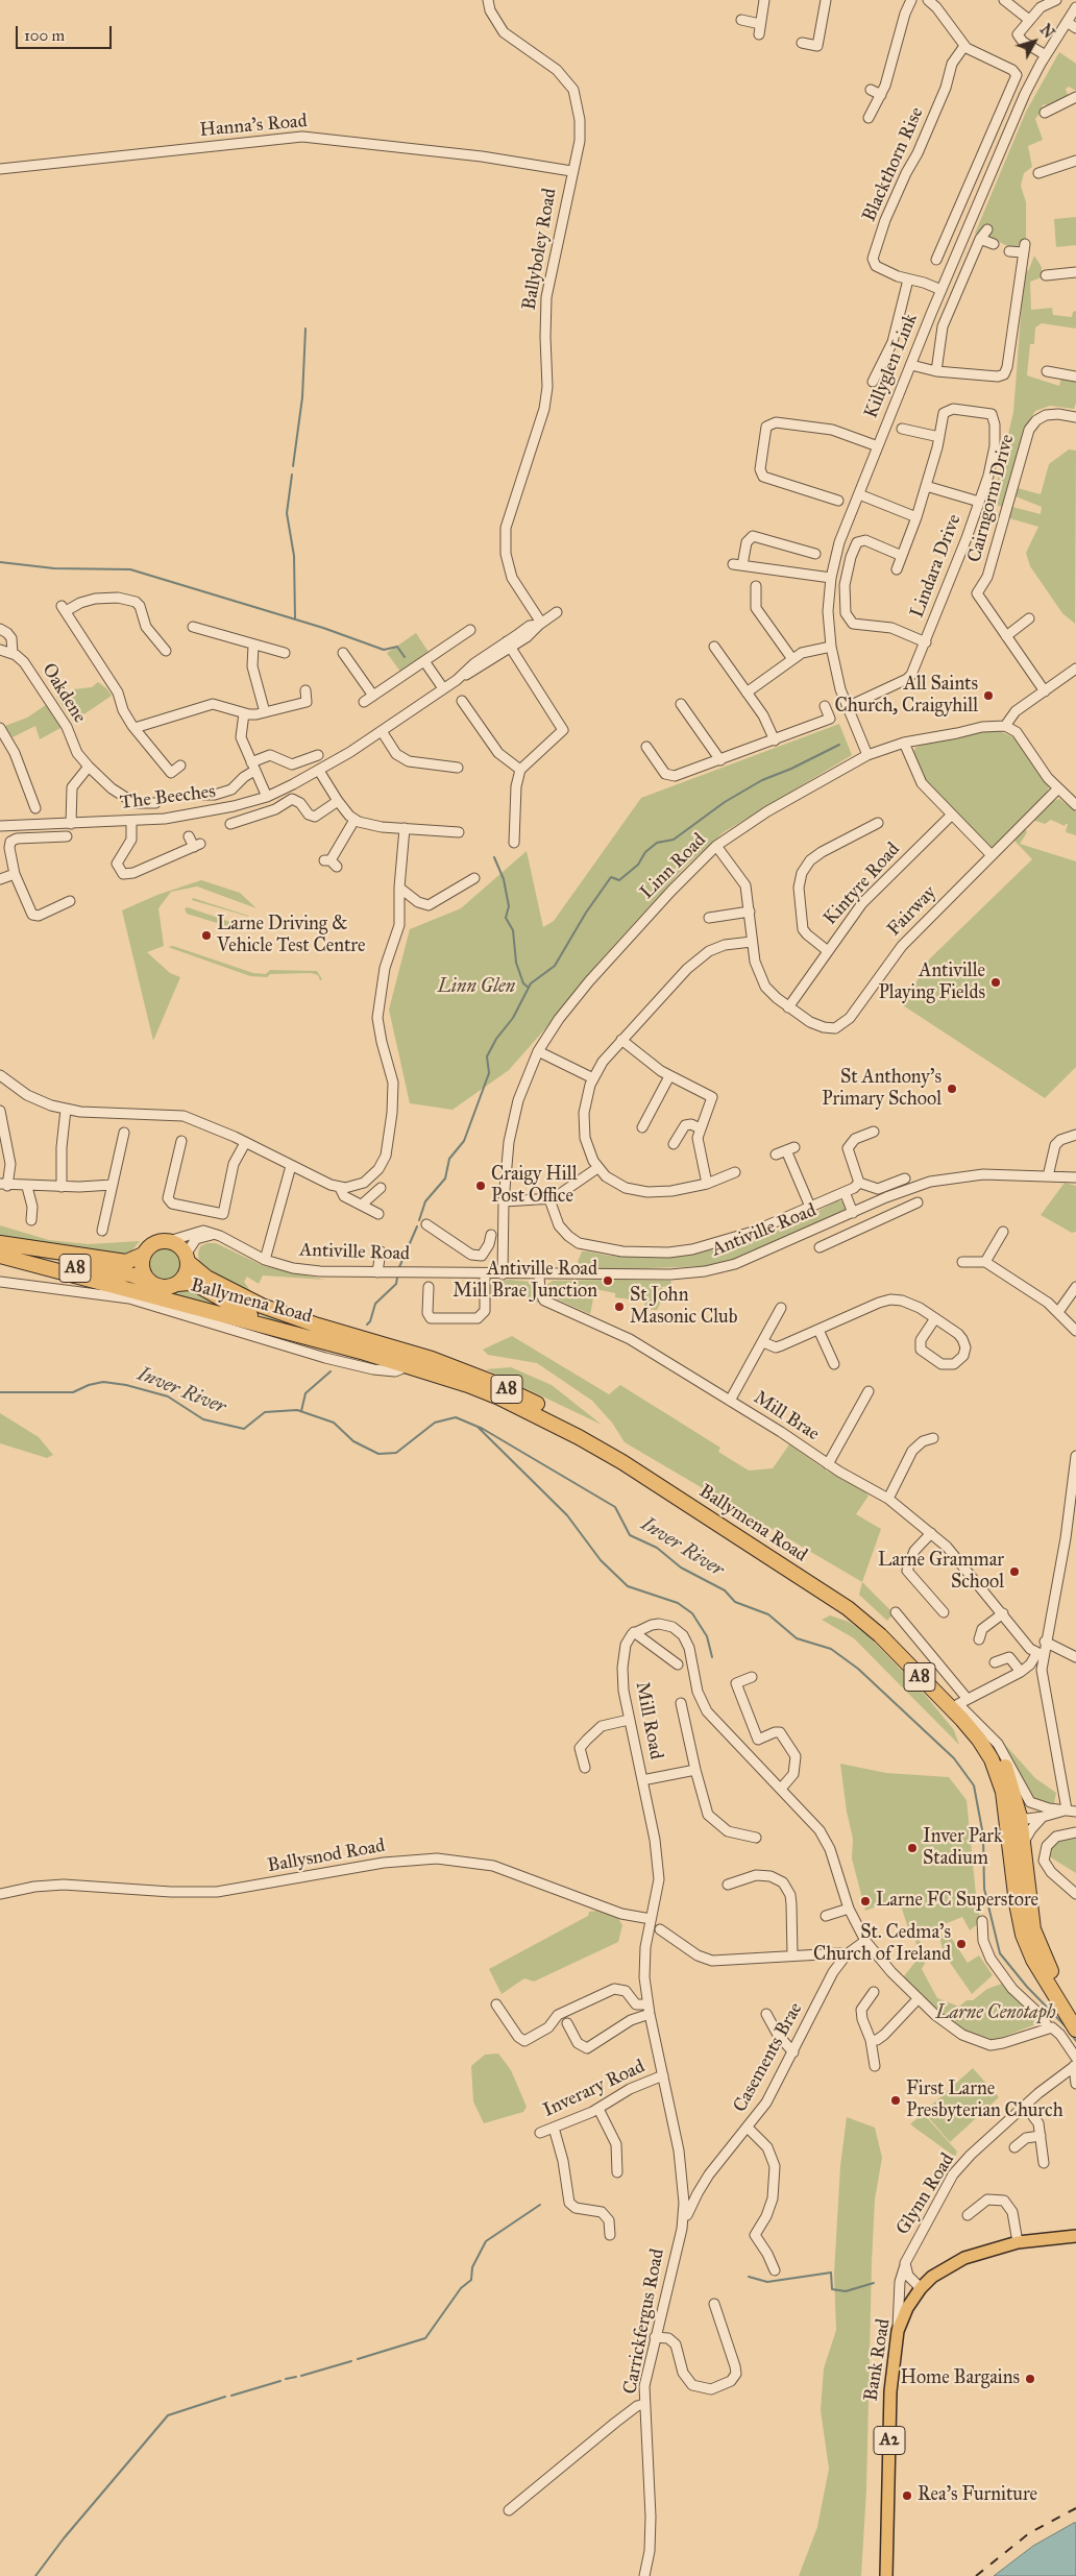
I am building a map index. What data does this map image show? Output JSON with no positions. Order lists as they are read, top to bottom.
{
  "streets": {
    "highway": ["A8", "Ballymena Road"],
    "main road": ["Bank Road", "A2"],
    "street": [
      "Hanna's Road",
      "Blackthorn Rise",
      "Ballyboley Road",
      "Killyglen Link",
      "Cairngorm Drive",
      "Lindara Drive",
      "Oakdene",
      "The Beeches",
      "Linn Road",
      "Kintyre Road",
      "Fairway",
      "Antiville Road",
      "Mill Brae",
      "Mill Road",
      "Ballysnod Road",
      "Casements Brae",
      "Inverary Road",
      "Glynn Road",
      "Carrickfergus Road"
    ]
  },
  "crossings": [
    ["Hanna's Road", "Ballyboley Road"],
    ["Blackthorn Rise", "Killyglen Link"],
    ["Ballyboley Road", "The Beeches"],
    ["Killyglen Link", "Lindara Drive"],
    ["Killyglen Link", "Linn Road"],
    ["Linn Road", "Fairway"],
    ["Linn Road", "Antiville Road"],
    ["Kintyre Road", "Fairway"],
    ["Antiville Road", "A8"],
    ["Antiville Road", "Ballymena Road"],
    ["Antiville Road", "Mill Brae"],
    ["A8", "Ballymena Road"],
    ["Mill Road", "Ballysnod Road"],
    ["Mill Road", "Inverary Road"],
    ["Mill Road", "Carrickfergus Road"],
    ["Casements Brae", "Carrickfergus Road"],
    ["Inverary Road", "Carrickfergus Road"],
    ["Glynn Road", "Bank Road"],
    ["Glynn Road", "A2"],
    ["Bank Road", "A2"]
  ],
  "water": ["Inver River"],
  "parks": ["Linn Glen", "Larne Cenotaph"],
  "places": [
    "All Saints Church, Craigyhill",
    "Larne Driving & Vehicle Test Centre",
    "Antiville Playing Fields",
    "St Anthony's Primary School",
    "Craigy Hill Post Office",
    "Antiville Road Mill Brae Junction",
    "St John Masonic Club",
    "Larne Grammar School",
    "Inver Park Stadium",
    "Larne FC Superstore",
    "St. Cedma's Church of Ireland",
    "First Larne Presbyterian Church",
    "Home Bargains",
    "Rea's Furniture"
  ],
  "scale_bar": "100 m",
  "north": "top right"
}
